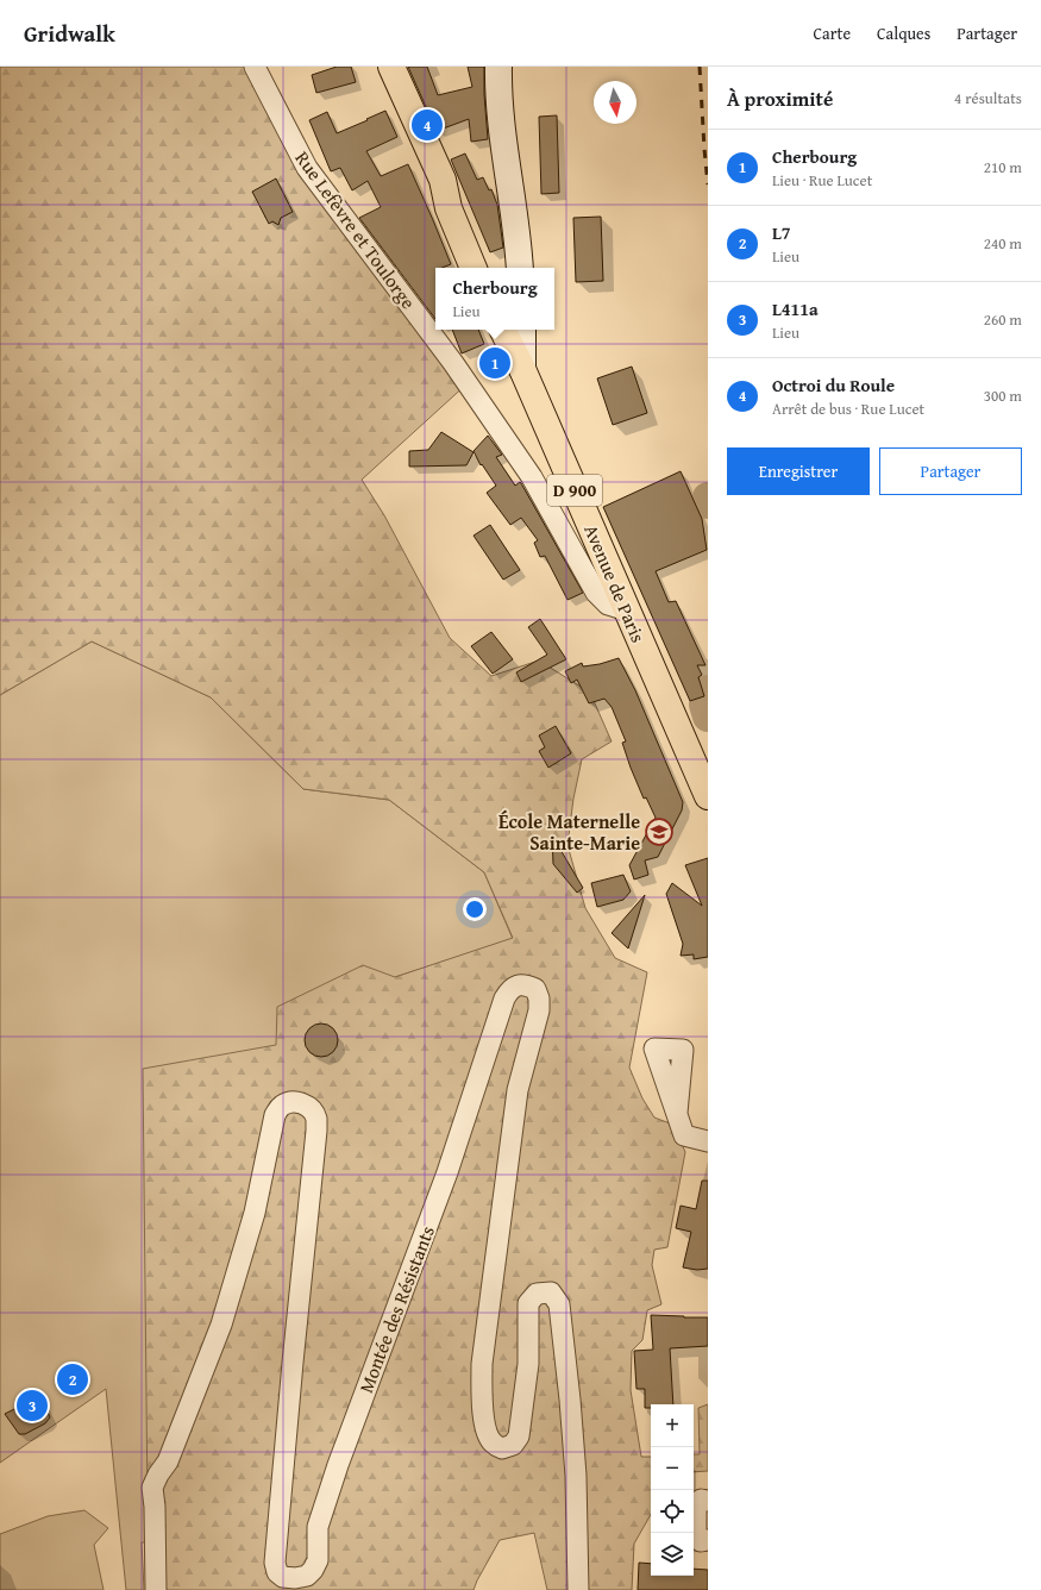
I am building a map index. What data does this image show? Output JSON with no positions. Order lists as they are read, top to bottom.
{
  "streets": {
    "main road": ["D 900", "Avenue de Paris"],
    "street": ["Rue Lefèvre et Toulorge", "Montée des Résistants"]
  },
  "crossings": [
    ["Rue Lefèvre et Toulorge", "Avenue de Paris"],
    ["D 900", "Avenue de Paris"]
  ],
  "places": {
    "school or university": ["École Maternelle Sainte-Marie"]
  },
  "north": "bottom",
  "page": {
    "header": "Gridwalk",
    "nav": ["Carte", "Calques", "Partager"],
    "heading": ["À proximité", "4 résultats"],
    "pins": [
      "4",
      "1",
      "2",
      "3"
    ],
    "list": [
      {
        "mark": "1",
        "name": "Cherbourg",
        "note": "Lieu · Rue Lucet",
        "value": "210 m"
      },
      {
        "mark": "2",
        "name": "L7",
        "note": "Lieu",
        "value": "240 m"
      },
      {
        "mark": "3",
        "name": "L411a",
        "note": "Lieu",
        "value": "260 m"
      },
      {
        "mark": "4",
        "name": "Octroi du Roule",
        "note": "Arrêt de bus · Rue Lucet",
        "value": "300 m"
      }
    ],
    "popup": ["Cherbourg", "Lieu"],
    "buttons": ["Enregistrer", "Partager"],
    "map_buttons": ["+", "−"]
  }
}
